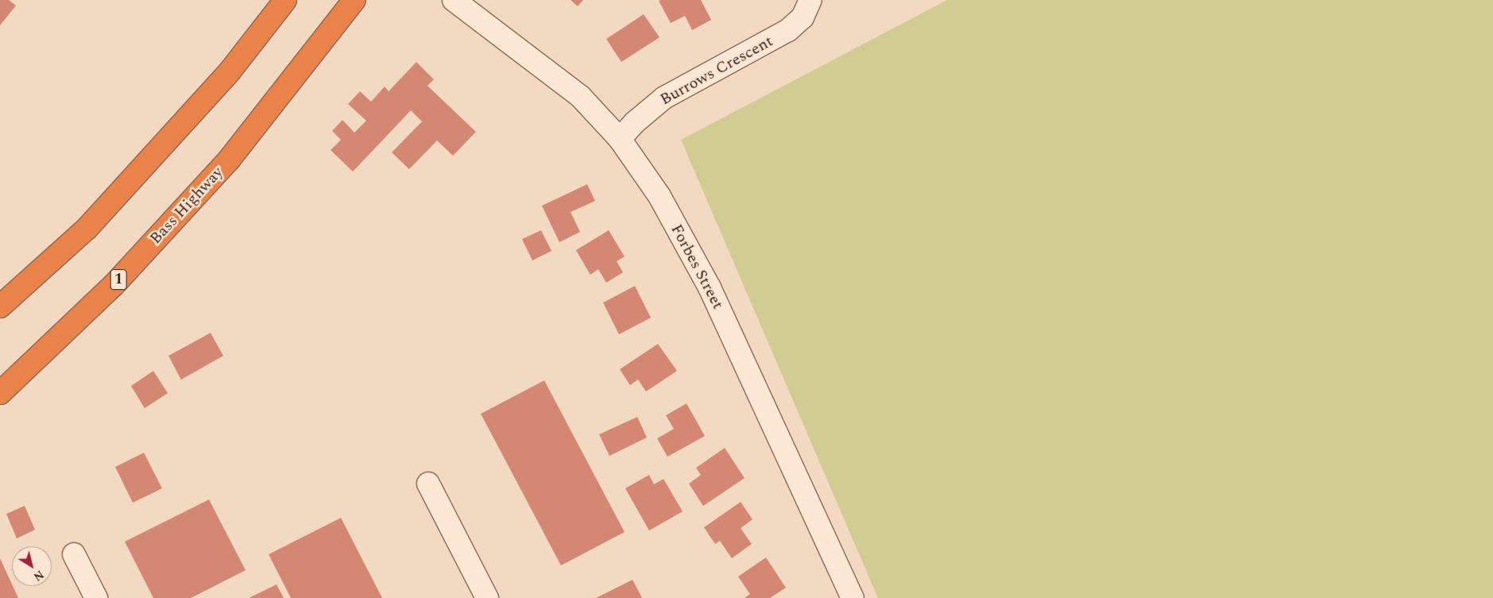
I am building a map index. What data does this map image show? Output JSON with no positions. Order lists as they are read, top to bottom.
{
  "streets": {
    "highway": ["Bass Highway", "1"],
    "street": ["Burrows Crescent", "Forbes Street"]
  },
  "crossings": [
    ["Burrows Crescent", "Forbes Street"]
  ],
  "north": "bottom right"
}
